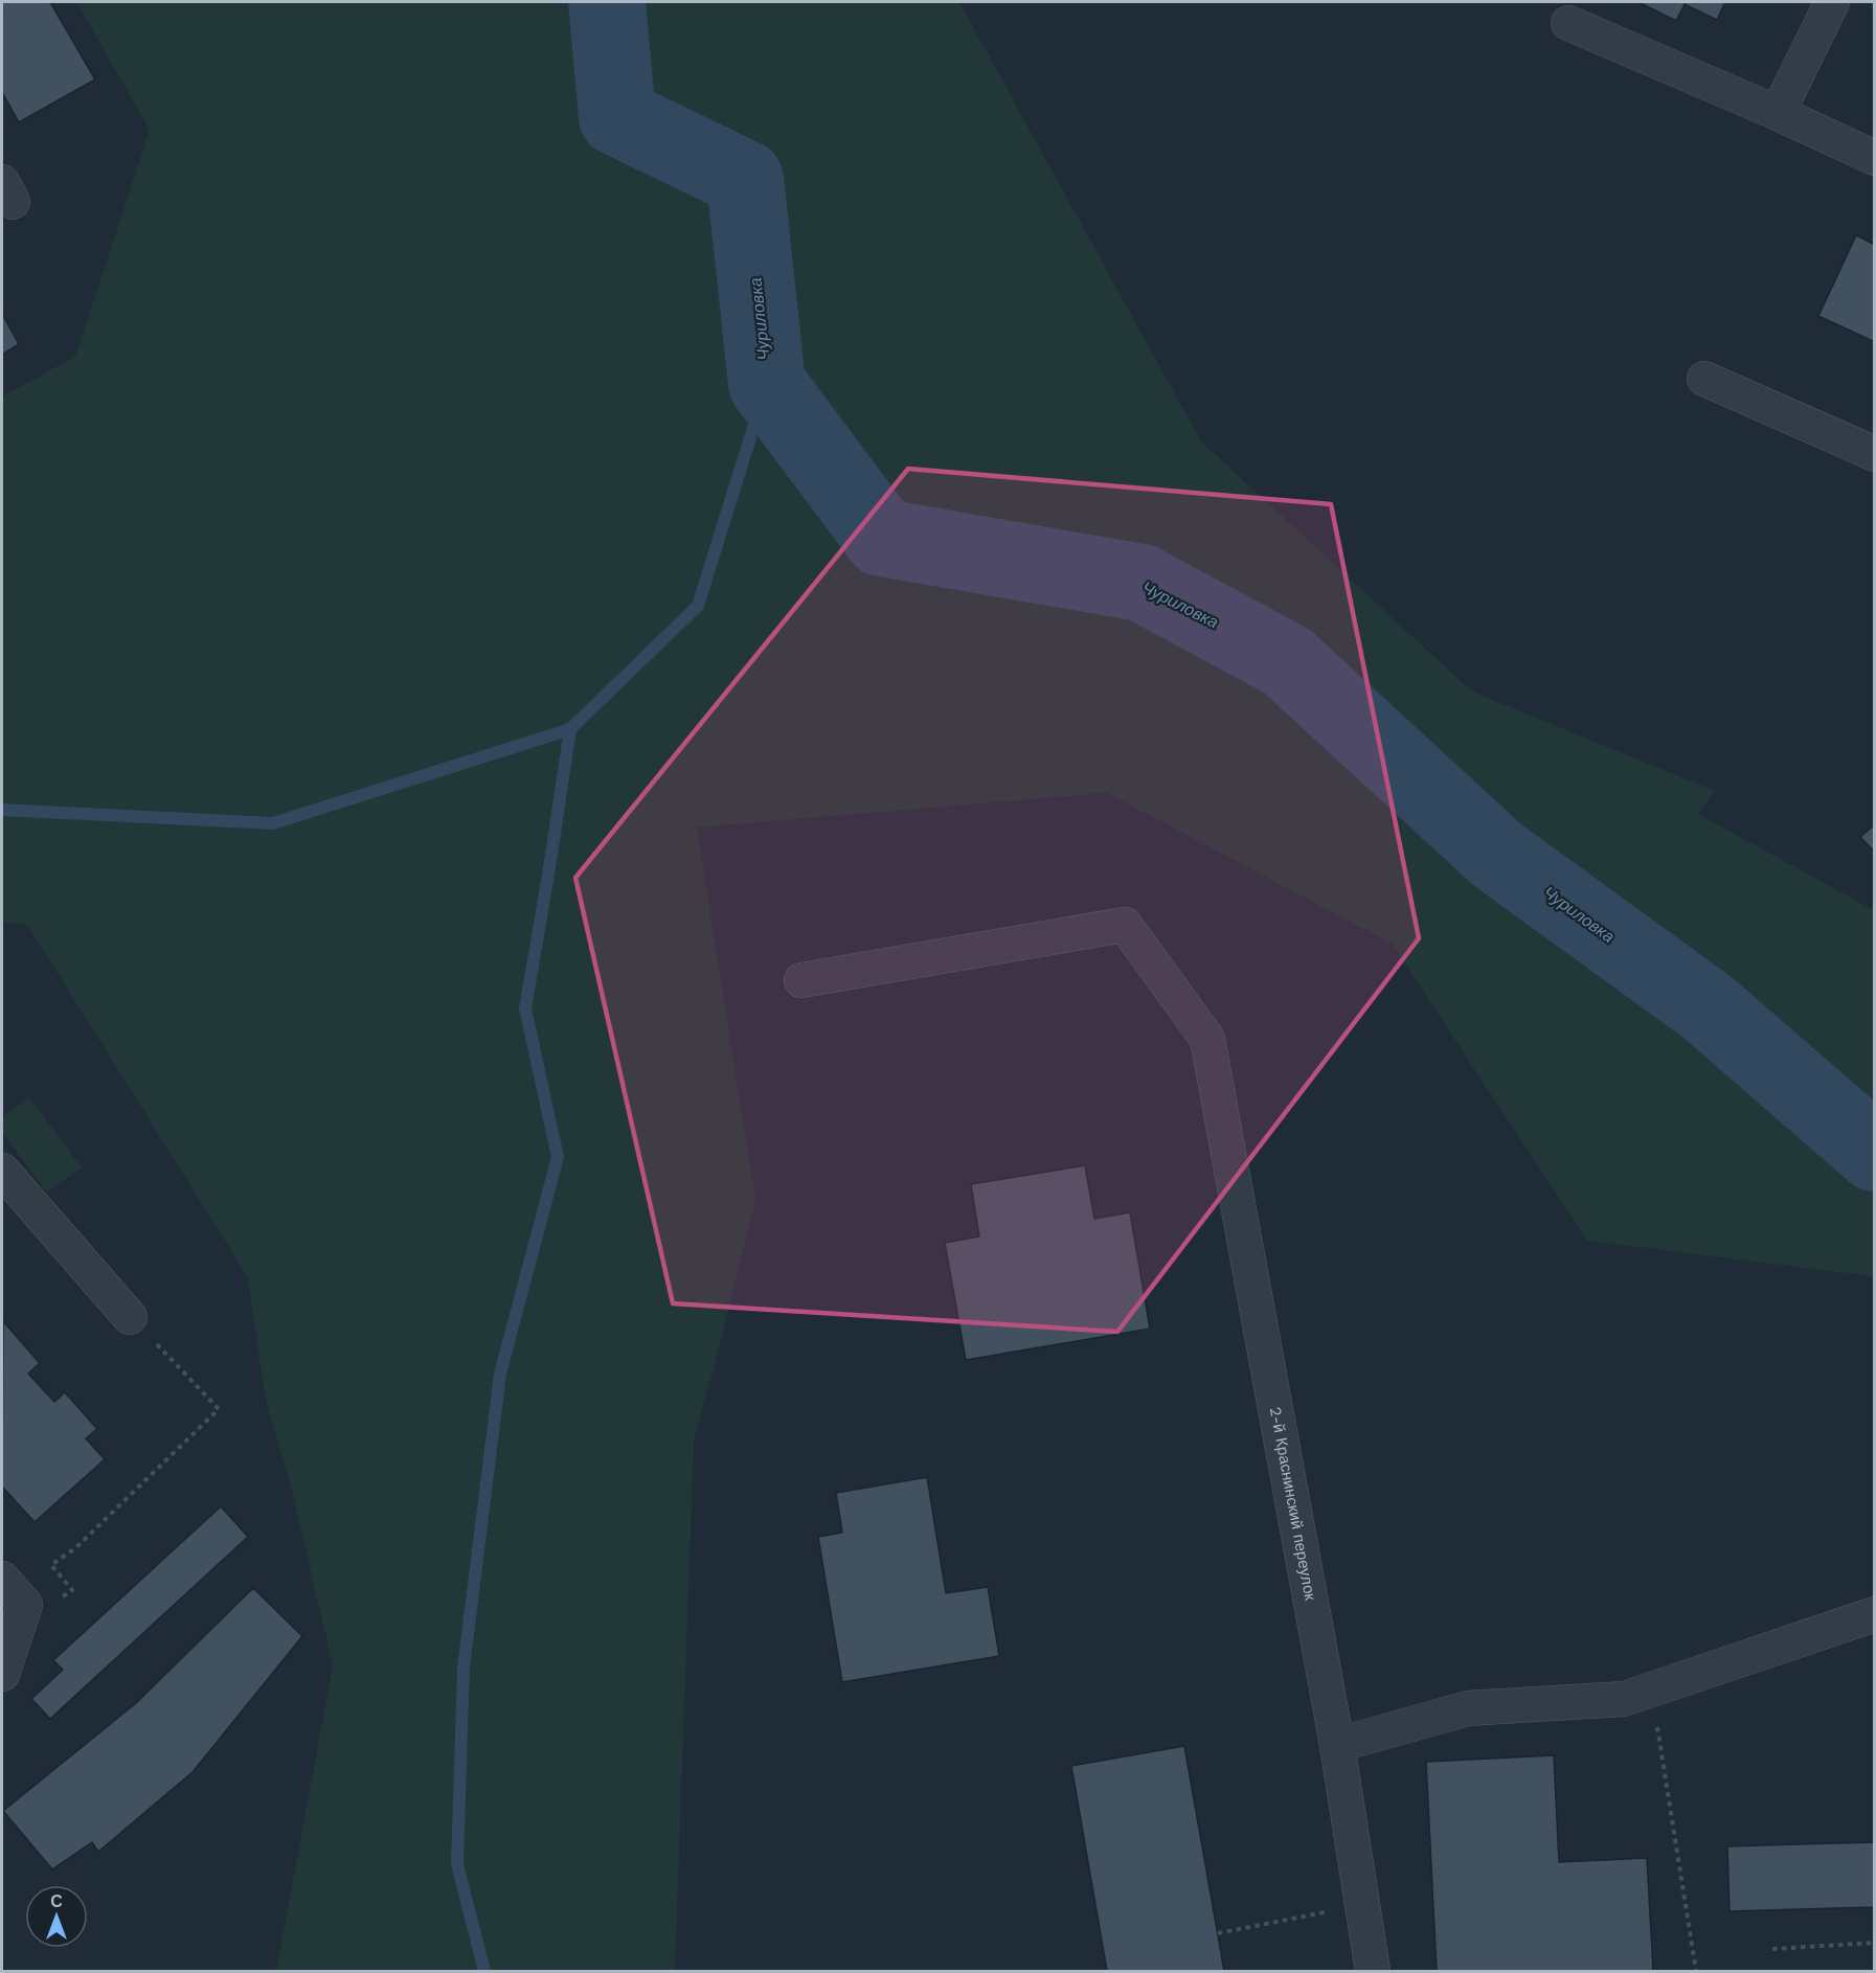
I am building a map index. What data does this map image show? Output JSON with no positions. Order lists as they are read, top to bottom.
{
  "streets": {
    "street": ["2-й Краснинский переулок"]
  },
  "water": ["Чуриловка"],
  "north": "top"
}
